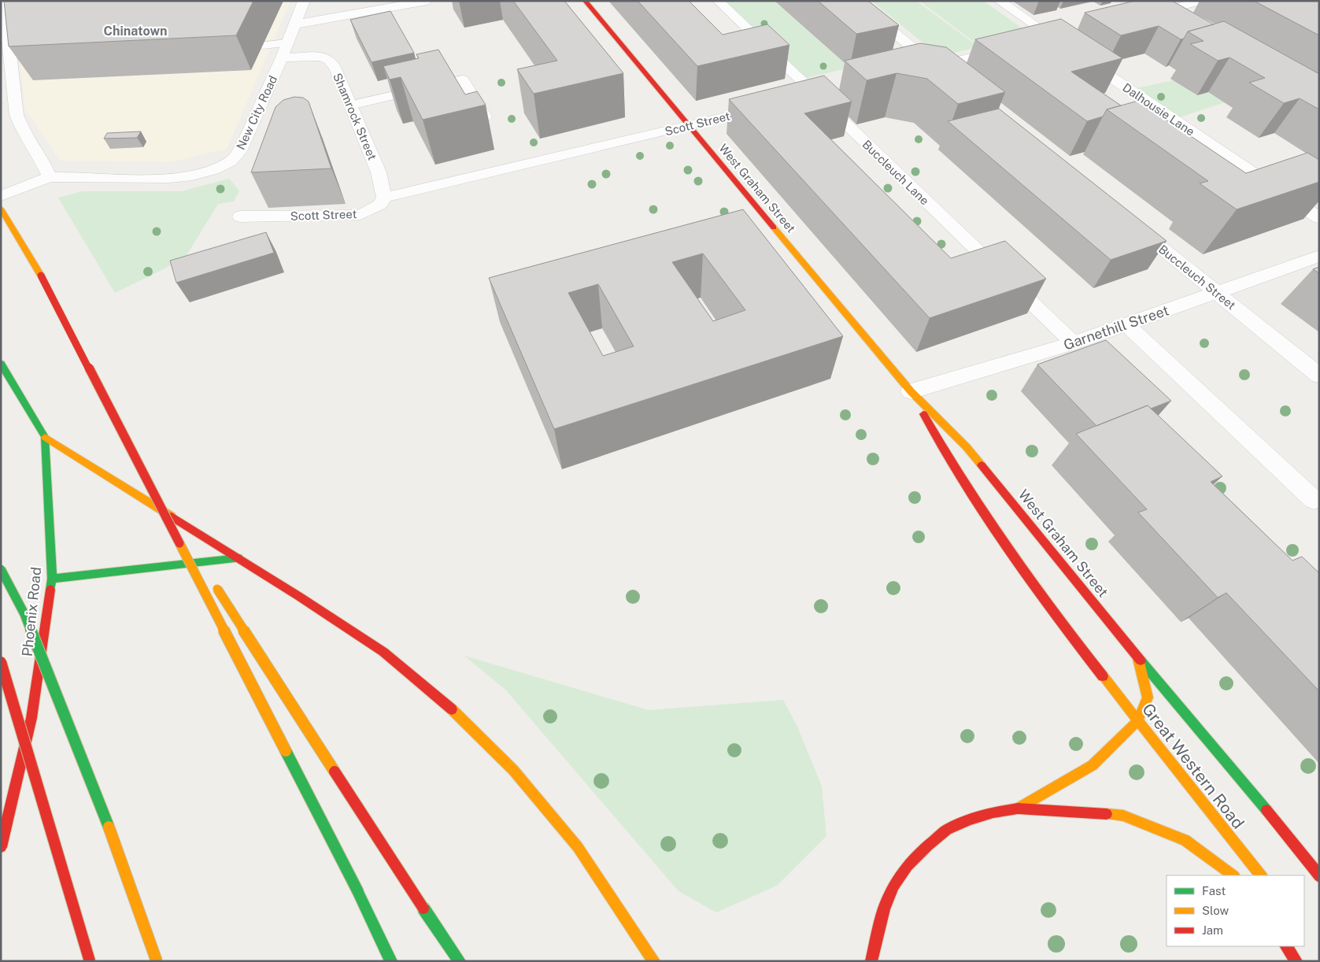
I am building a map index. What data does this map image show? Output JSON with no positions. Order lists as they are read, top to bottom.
{
  "streets": {
    "main road": ["West Graham Street", "Phoenix Road", "Great Western Road"],
    "street": [
      "Dalhousie Lane",
      "New City Road",
      "Shamrock Street",
      "Scott Street",
      "Buccleuch Lane",
      "Buccleuch Street",
      "Garnethill Street"
    ]
  },
  "crossings": [
    ["New City Road", "Shamrock Street"],
    ["Shamrock Street", "Scott Street"],
    ["Scott Street", "West Graham Street"],
    ["Buccleuch Lane", "Garnethill Street"],
    ["West Graham Street", "Garnethill Street"],
    ["West Graham Street", "Great Western Road"],
    ["Buccleuch Street", "Garnethill Street"]
  ],
  "districts": ["Chinatown"],
  "legend": ["Fast", "Slow", "Jam"]
}
